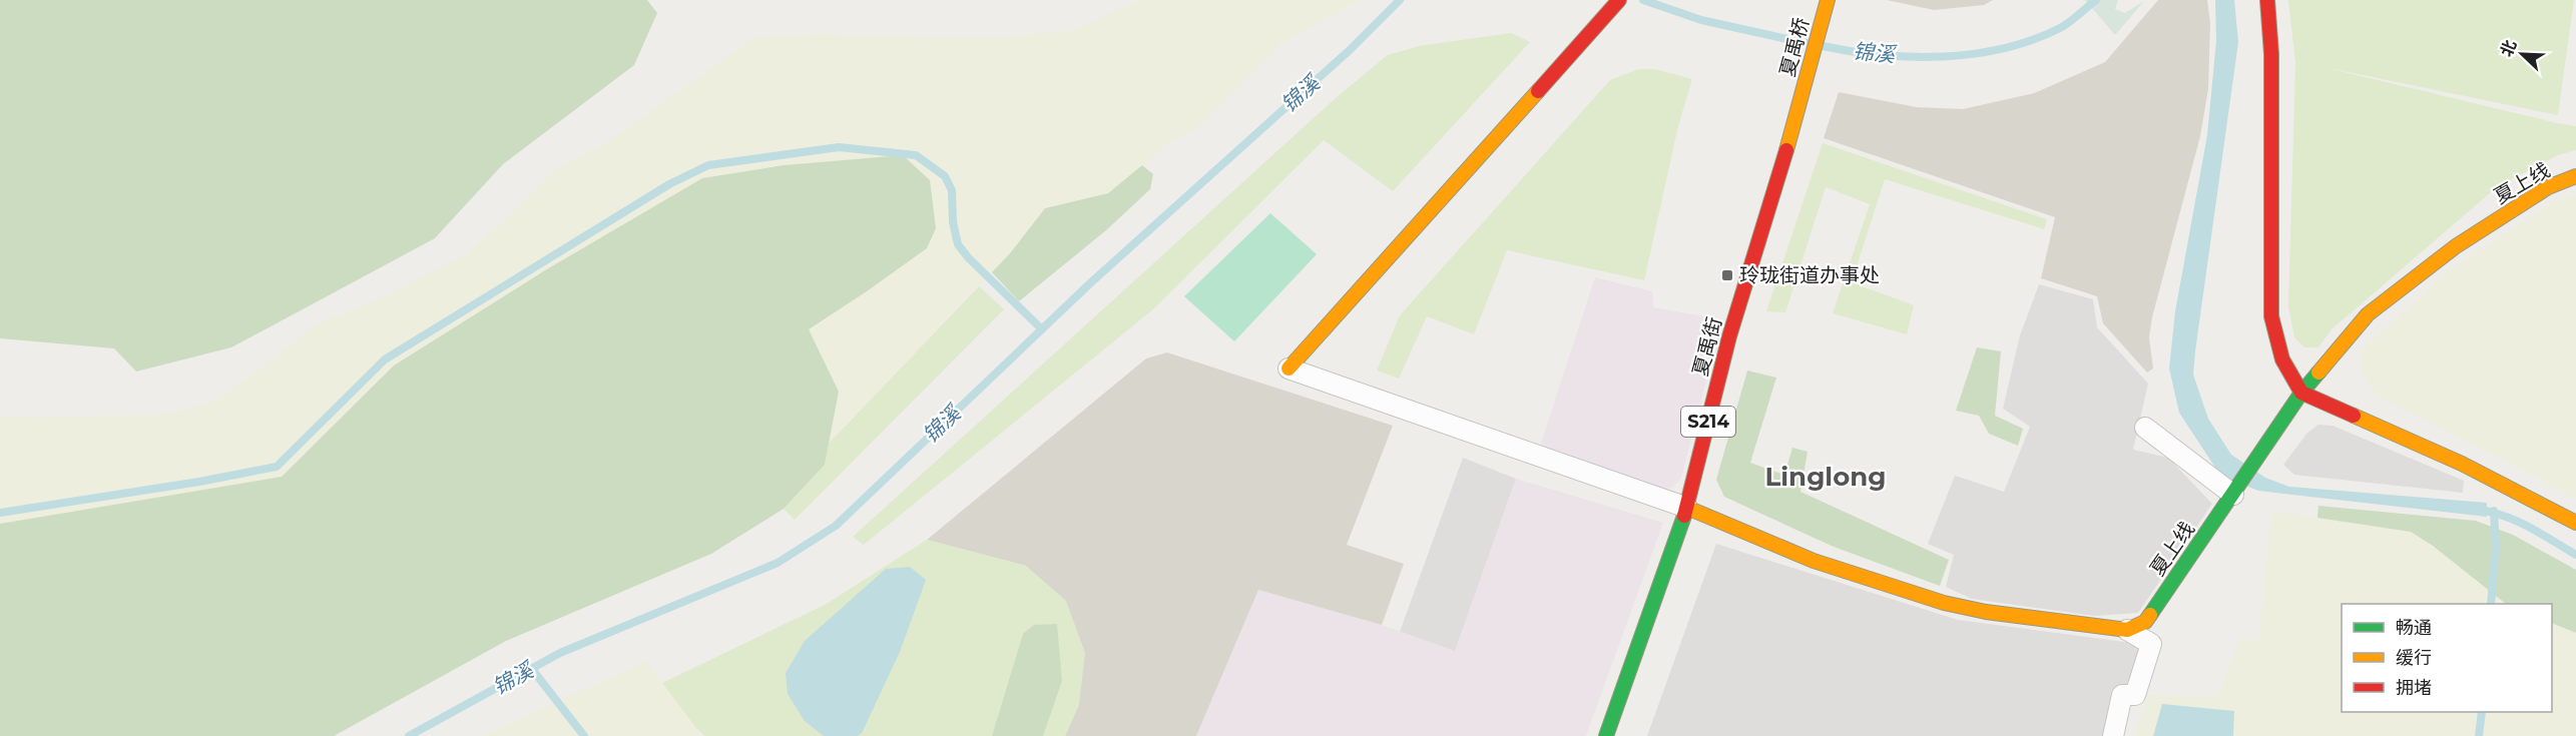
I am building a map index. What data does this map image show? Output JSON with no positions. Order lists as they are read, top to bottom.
{
  "streets": {
    "street": [
      "夏禹桥",
      "夏上线",
      "夏禹街",
      "S214"
    ]
  },
  "crossings": [
    ["夏禹桥", "夏禹街"]
  ],
  "districts": ["Linglong"],
  "water": ["锦溪"],
  "places": {
    "transit": ["玲珑街道办事处"]
  },
  "legend": ["畅通", "缓行", "拥堵"],
  "north": "top left"
}
